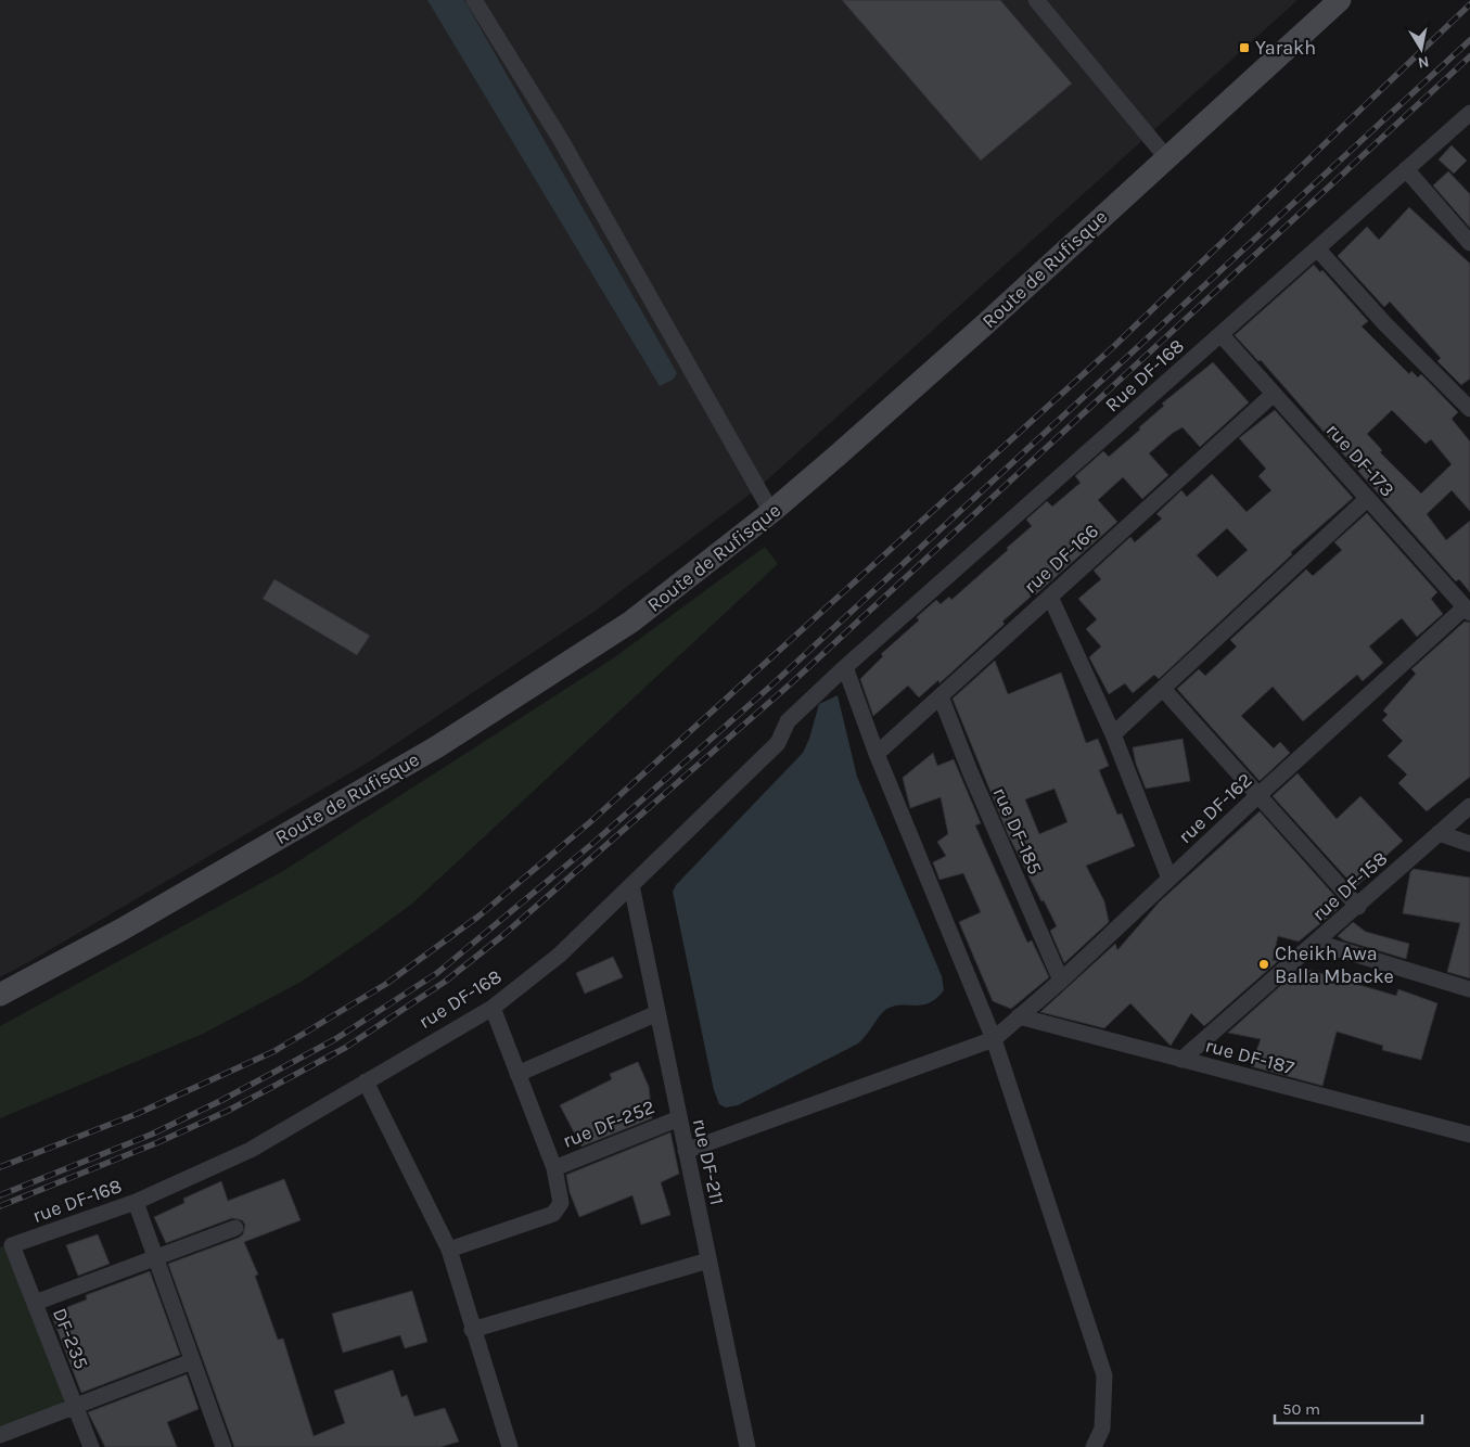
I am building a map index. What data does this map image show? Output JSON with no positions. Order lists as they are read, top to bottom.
{
  "streets": {
    "main road": ["Route de Rufisque"],
    "street": [
      "Rue DF-168",
      "rue DF-173",
      "rue DF-166",
      "rue DF-162",
      "rue DF-185",
      "rue DF-158",
      "rue DF-168",
      "rue DF-187",
      "rue DF-252",
      "rue DF-211",
      "DF-235"
    ]
  },
  "crossings": [
    ["Rue DF-168", "rue DF-173"],
    ["Rue DF-168", "rue DF-168"],
    ["rue DF-173", "rue DF-166"],
    ["rue DF-173", "rue DF-162"],
    ["rue DF-166", "rue DF-185"],
    ["rue DF-162", "rue DF-185"],
    ["rue DF-162", "rue DF-187"],
    ["rue DF-158", "rue DF-187"],
    ["rue DF-168", "rue DF-211"],
    ["rue DF-168", "DF-235"],
    ["rue DF-252", "rue DF-211"]
  ],
  "places": {
    "transit": ["Yarakh"],
    "other": ["Cheikh Awa Balla Mbacke"]
  },
  "scale_bar": "50 m",
  "north": "bottom"
}
